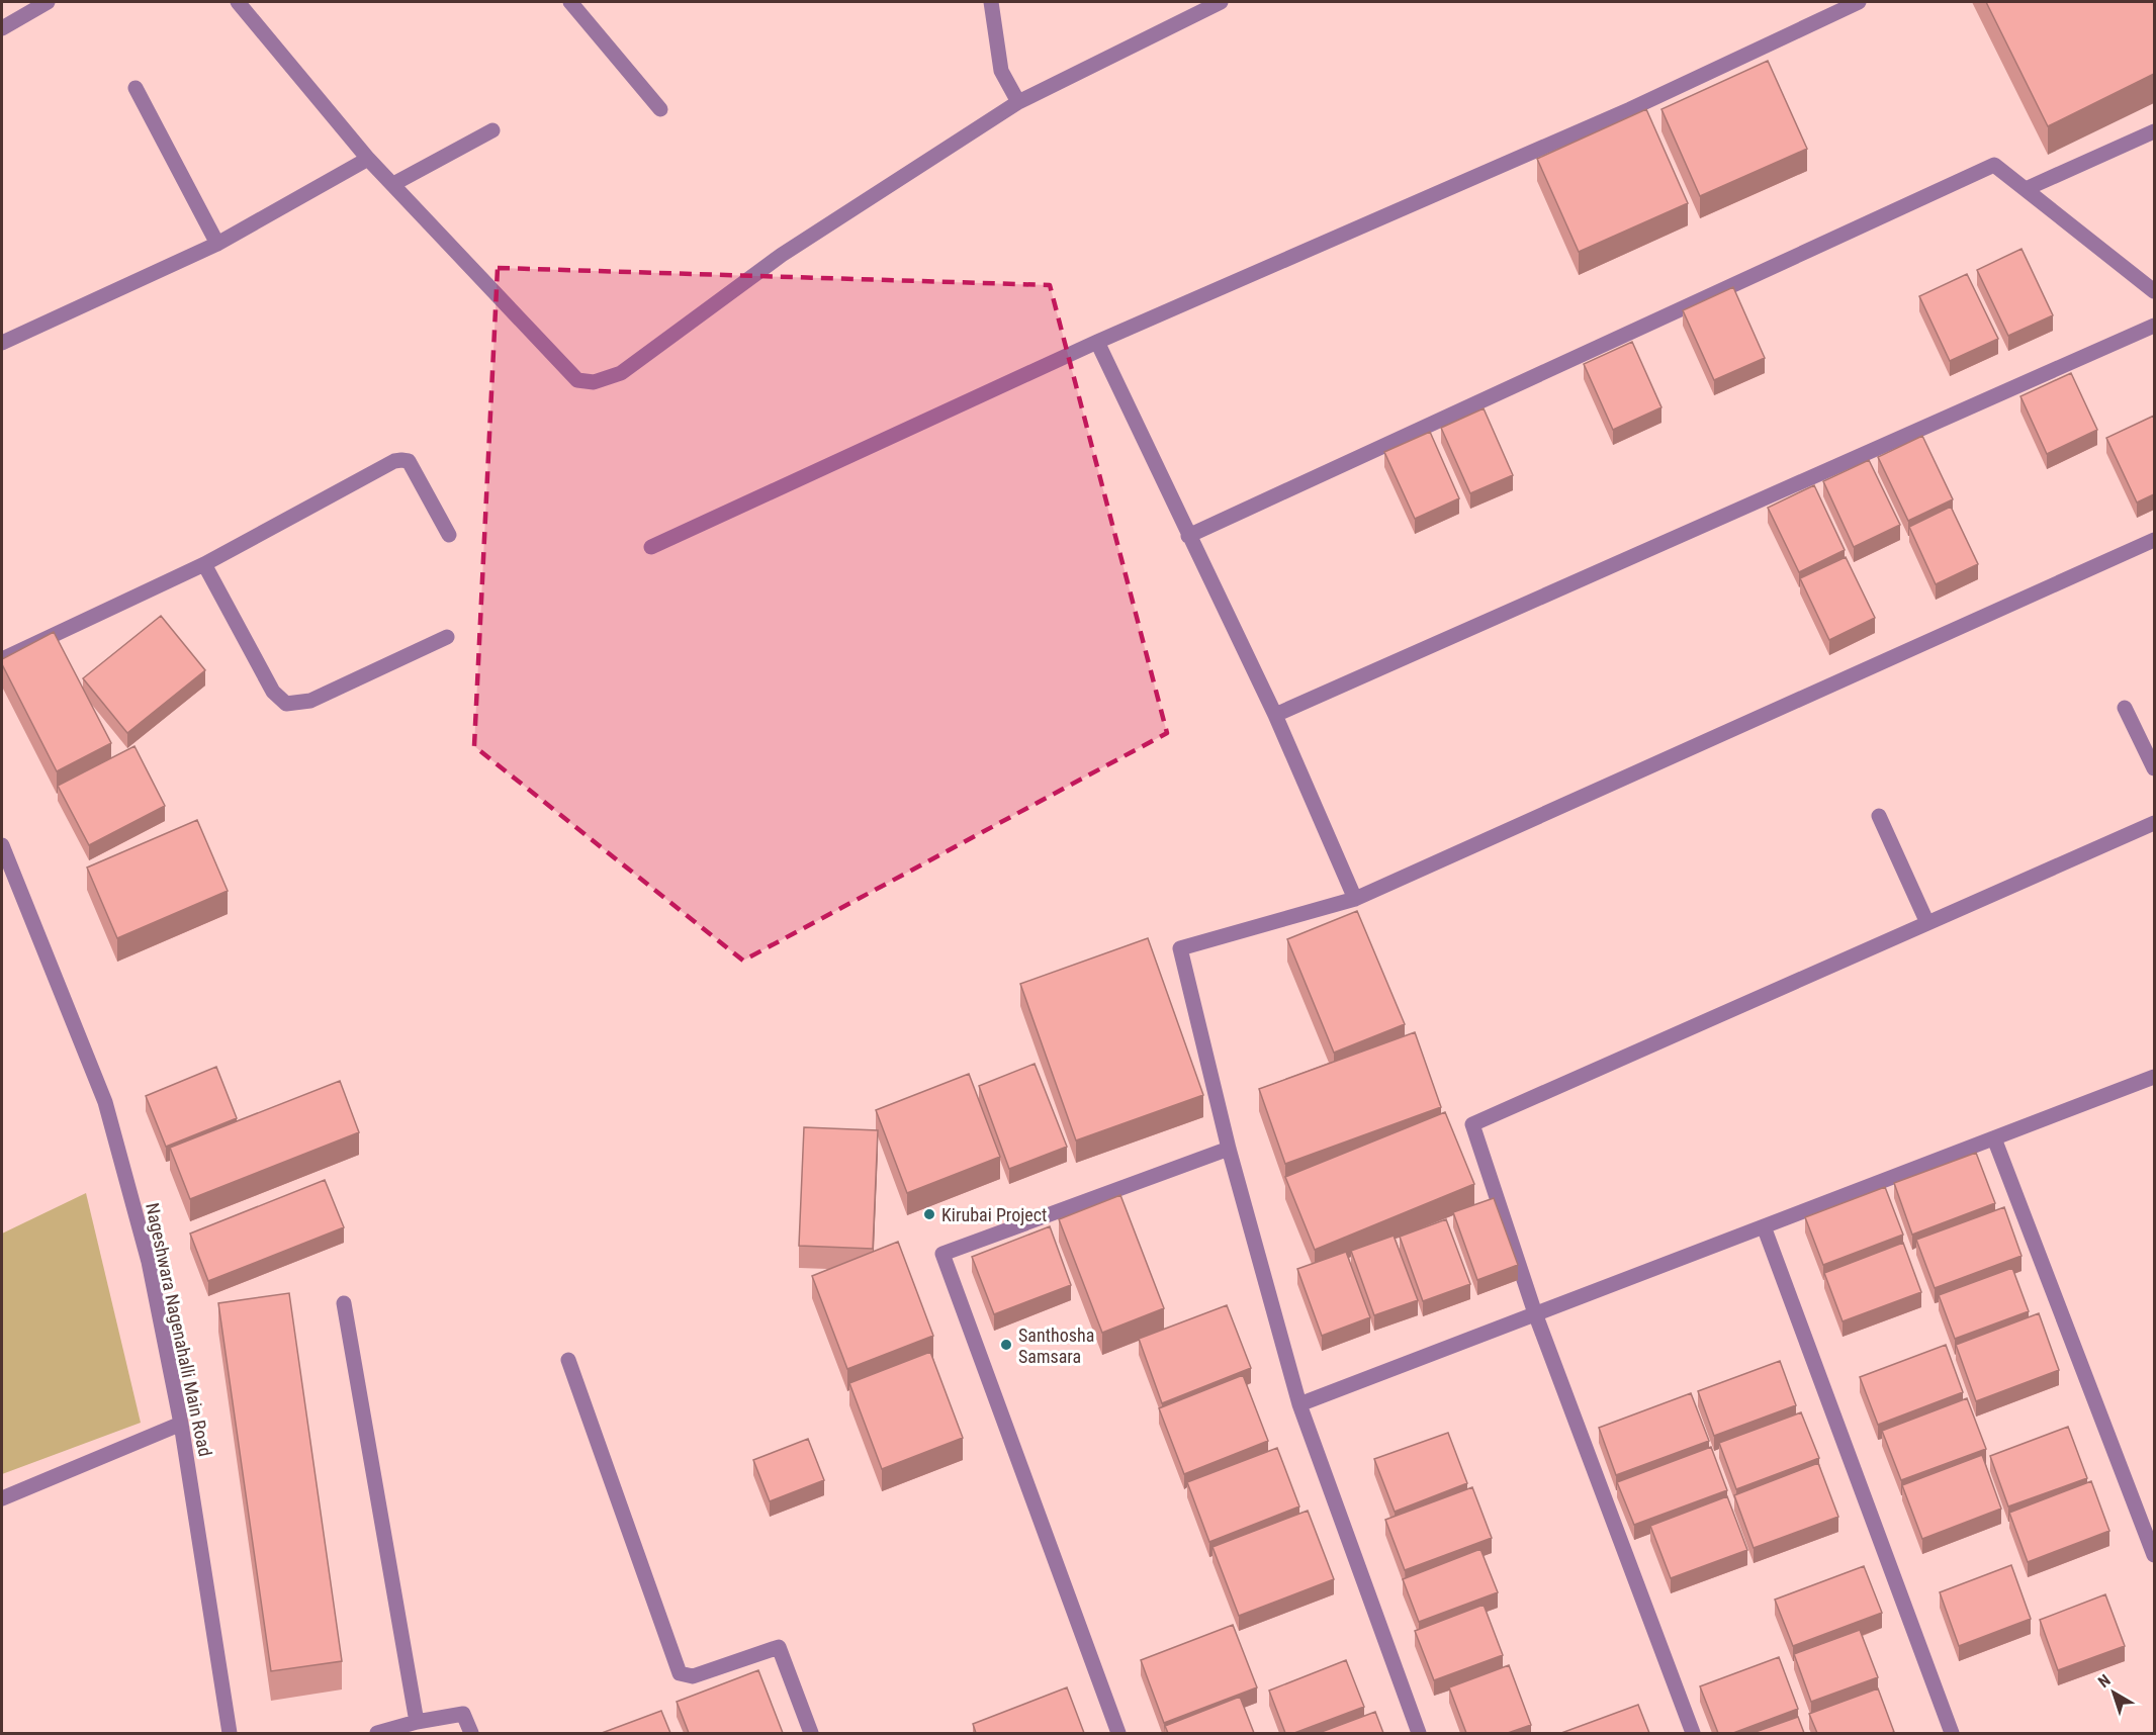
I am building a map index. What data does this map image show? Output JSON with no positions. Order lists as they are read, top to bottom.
{
  "streets": {
    "street": ["Nageshwara Nagenahalli Main Road"]
  },
  "places": ["Kirubai Project", "Santhosha Samsara"],
  "north": "top left"
}
